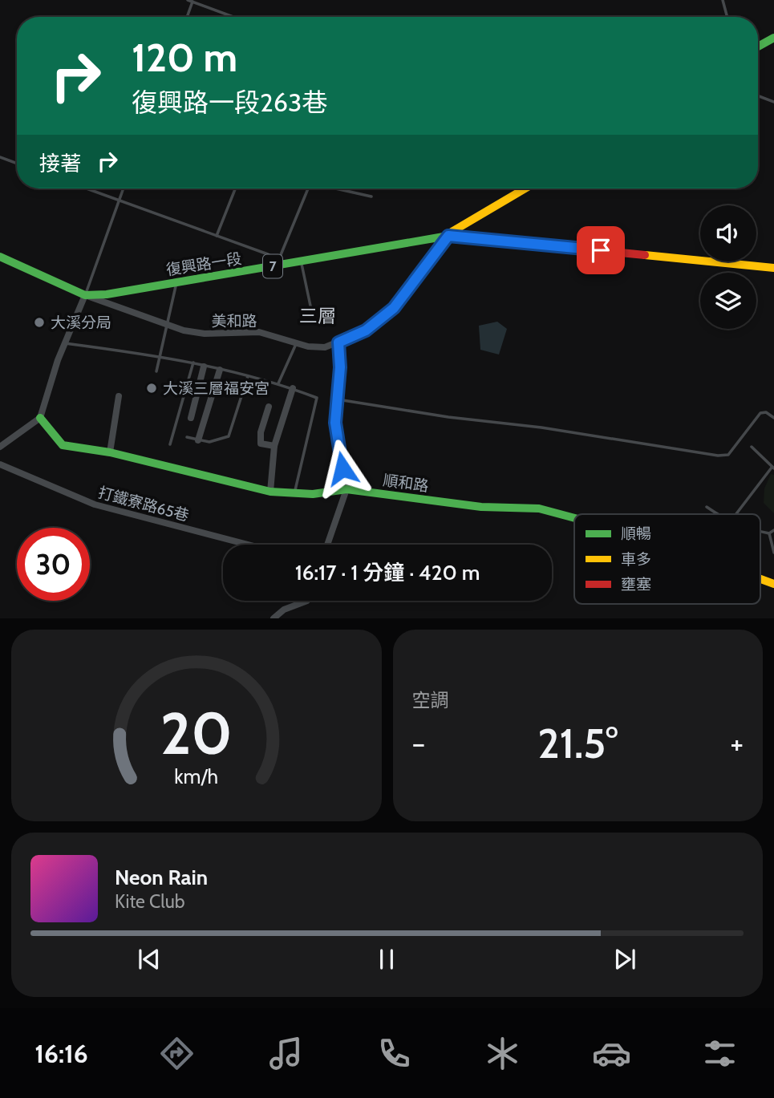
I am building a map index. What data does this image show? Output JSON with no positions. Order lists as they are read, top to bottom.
{
  "streets": {
    "street": [
      "復興路一段",
      "7",
      "美和路",
      "順和路",
      "打鐵寮路65巷"
    ]
  },
  "crossings": [
    ["復興路一段", "美和路"]
  ],
  "districts": ["三層"],
  "places": ["大溪分局", "大溪三層福安宮"],
  "legend": ["順暢", "車多", "壅塞"],
  "page": {
    "turn": ["120 m", "復興路一段263巷"],
    "then": "接著",
    "limit": "30",
    "trip": "16:17 · 1 分鐘 · 420 m",
    "tile": "空調",
    "heat": ["−", "21.5°", "+"],
    "song": ["Neon Rain", "Kite Club"],
    "tabs": "16:16",
    "gauge": ["20", "km/h"]
  }
}
